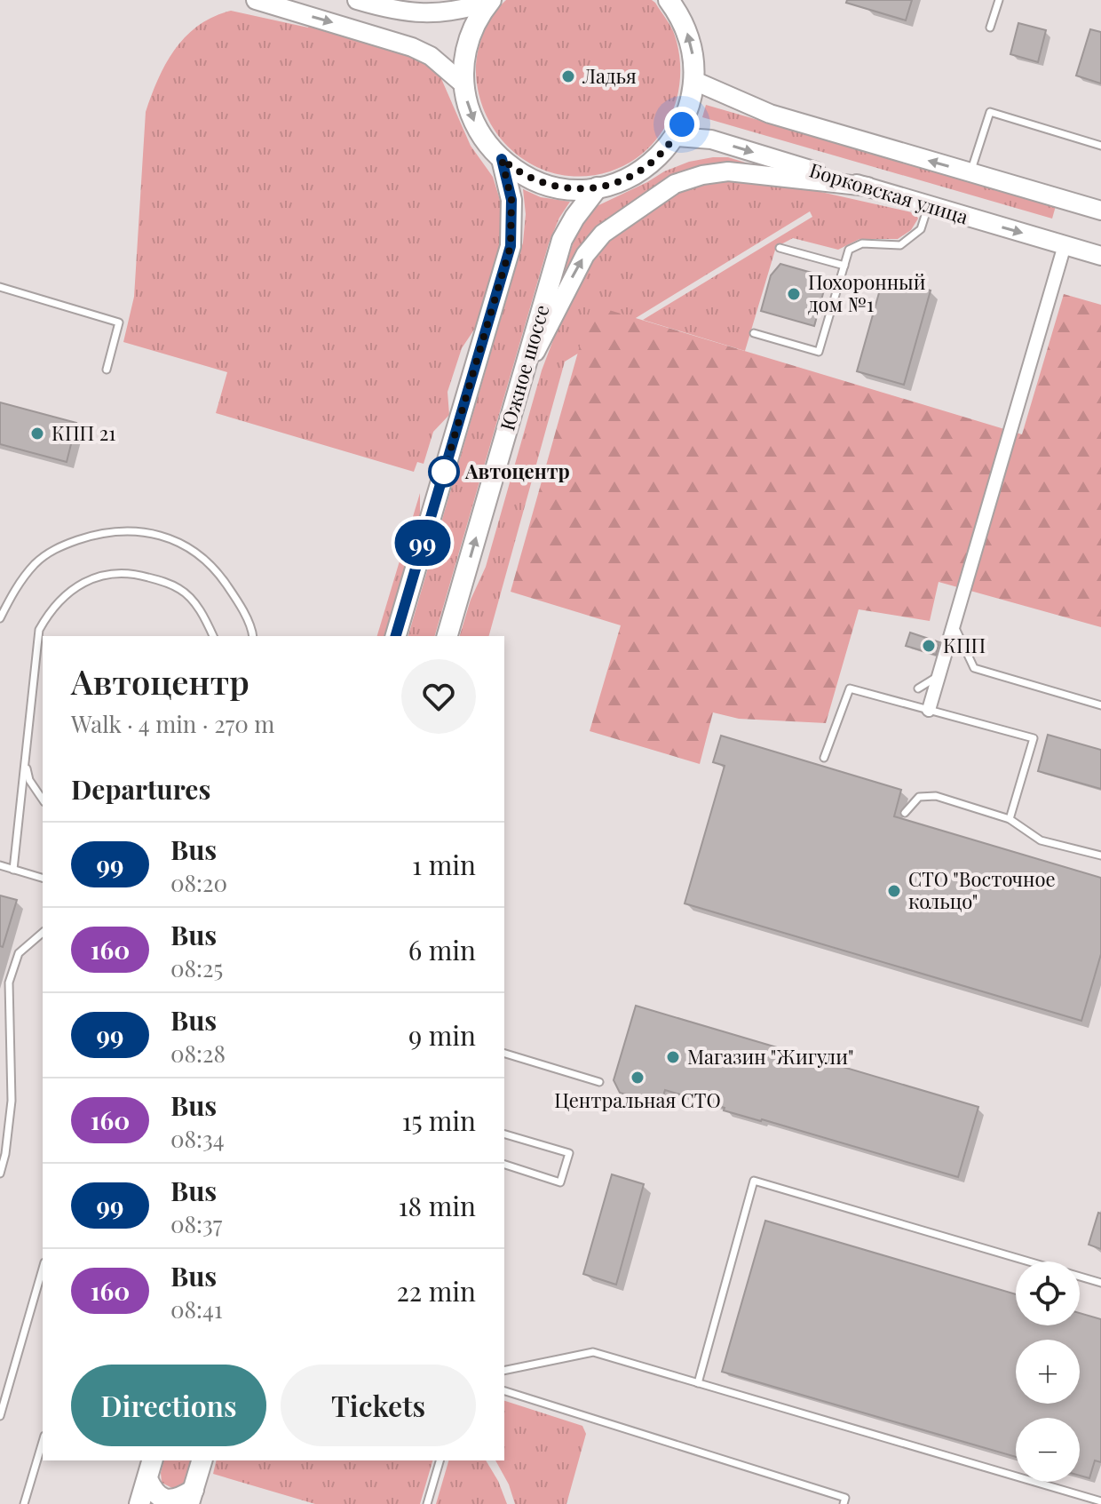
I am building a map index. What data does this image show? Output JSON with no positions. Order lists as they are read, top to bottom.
{
  "streets": {
    "main road": ["Борковская улица", "Южное шоссе"]
  },
  "places": [
    "Ладья",
    "Похоронный дом №1",
    "КПП 21",
    "Автоцентр",
    "КПП",
    "СТО \"Восточное кольцо\"",
    "Магазин \"Жигули\"",
    "Центральная СТО"
  ],
  "lines": ["bus line 99"],
  "page": {
    "on_map": "99",
    "heading": [
      ["Автоцентр", "Walk · 4 min · 270 m"],
      "Departures"
    ],
    "list": [
      {
        "mark": "99",
        "name": "Bus",
        "note": "08:20",
        "value": "1 min"
      },
      {
        "mark": "160",
        "name": "Bus",
        "note": "08:25",
        "value": "6 min"
      },
      {
        "mark": "99",
        "name": "Bus",
        "note": "08:28",
        "value": "9 min"
      },
      {
        "mark": "160",
        "name": "Bus",
        "note": "08:34",
        "value": "15 min"
      },
      {
        "mark": "99",
        "name": "Bus",
        "note": "08:37",
        "value": "18 min"
      },
      {
        "mark": "160",
        "name": "Bus",
        "note": "08:41",
        "value": "22 min"
      }
    ],
    "map_buttons": ["+", "−"],
    "buttons": ["Directions", "Tickets"]
  }
}
